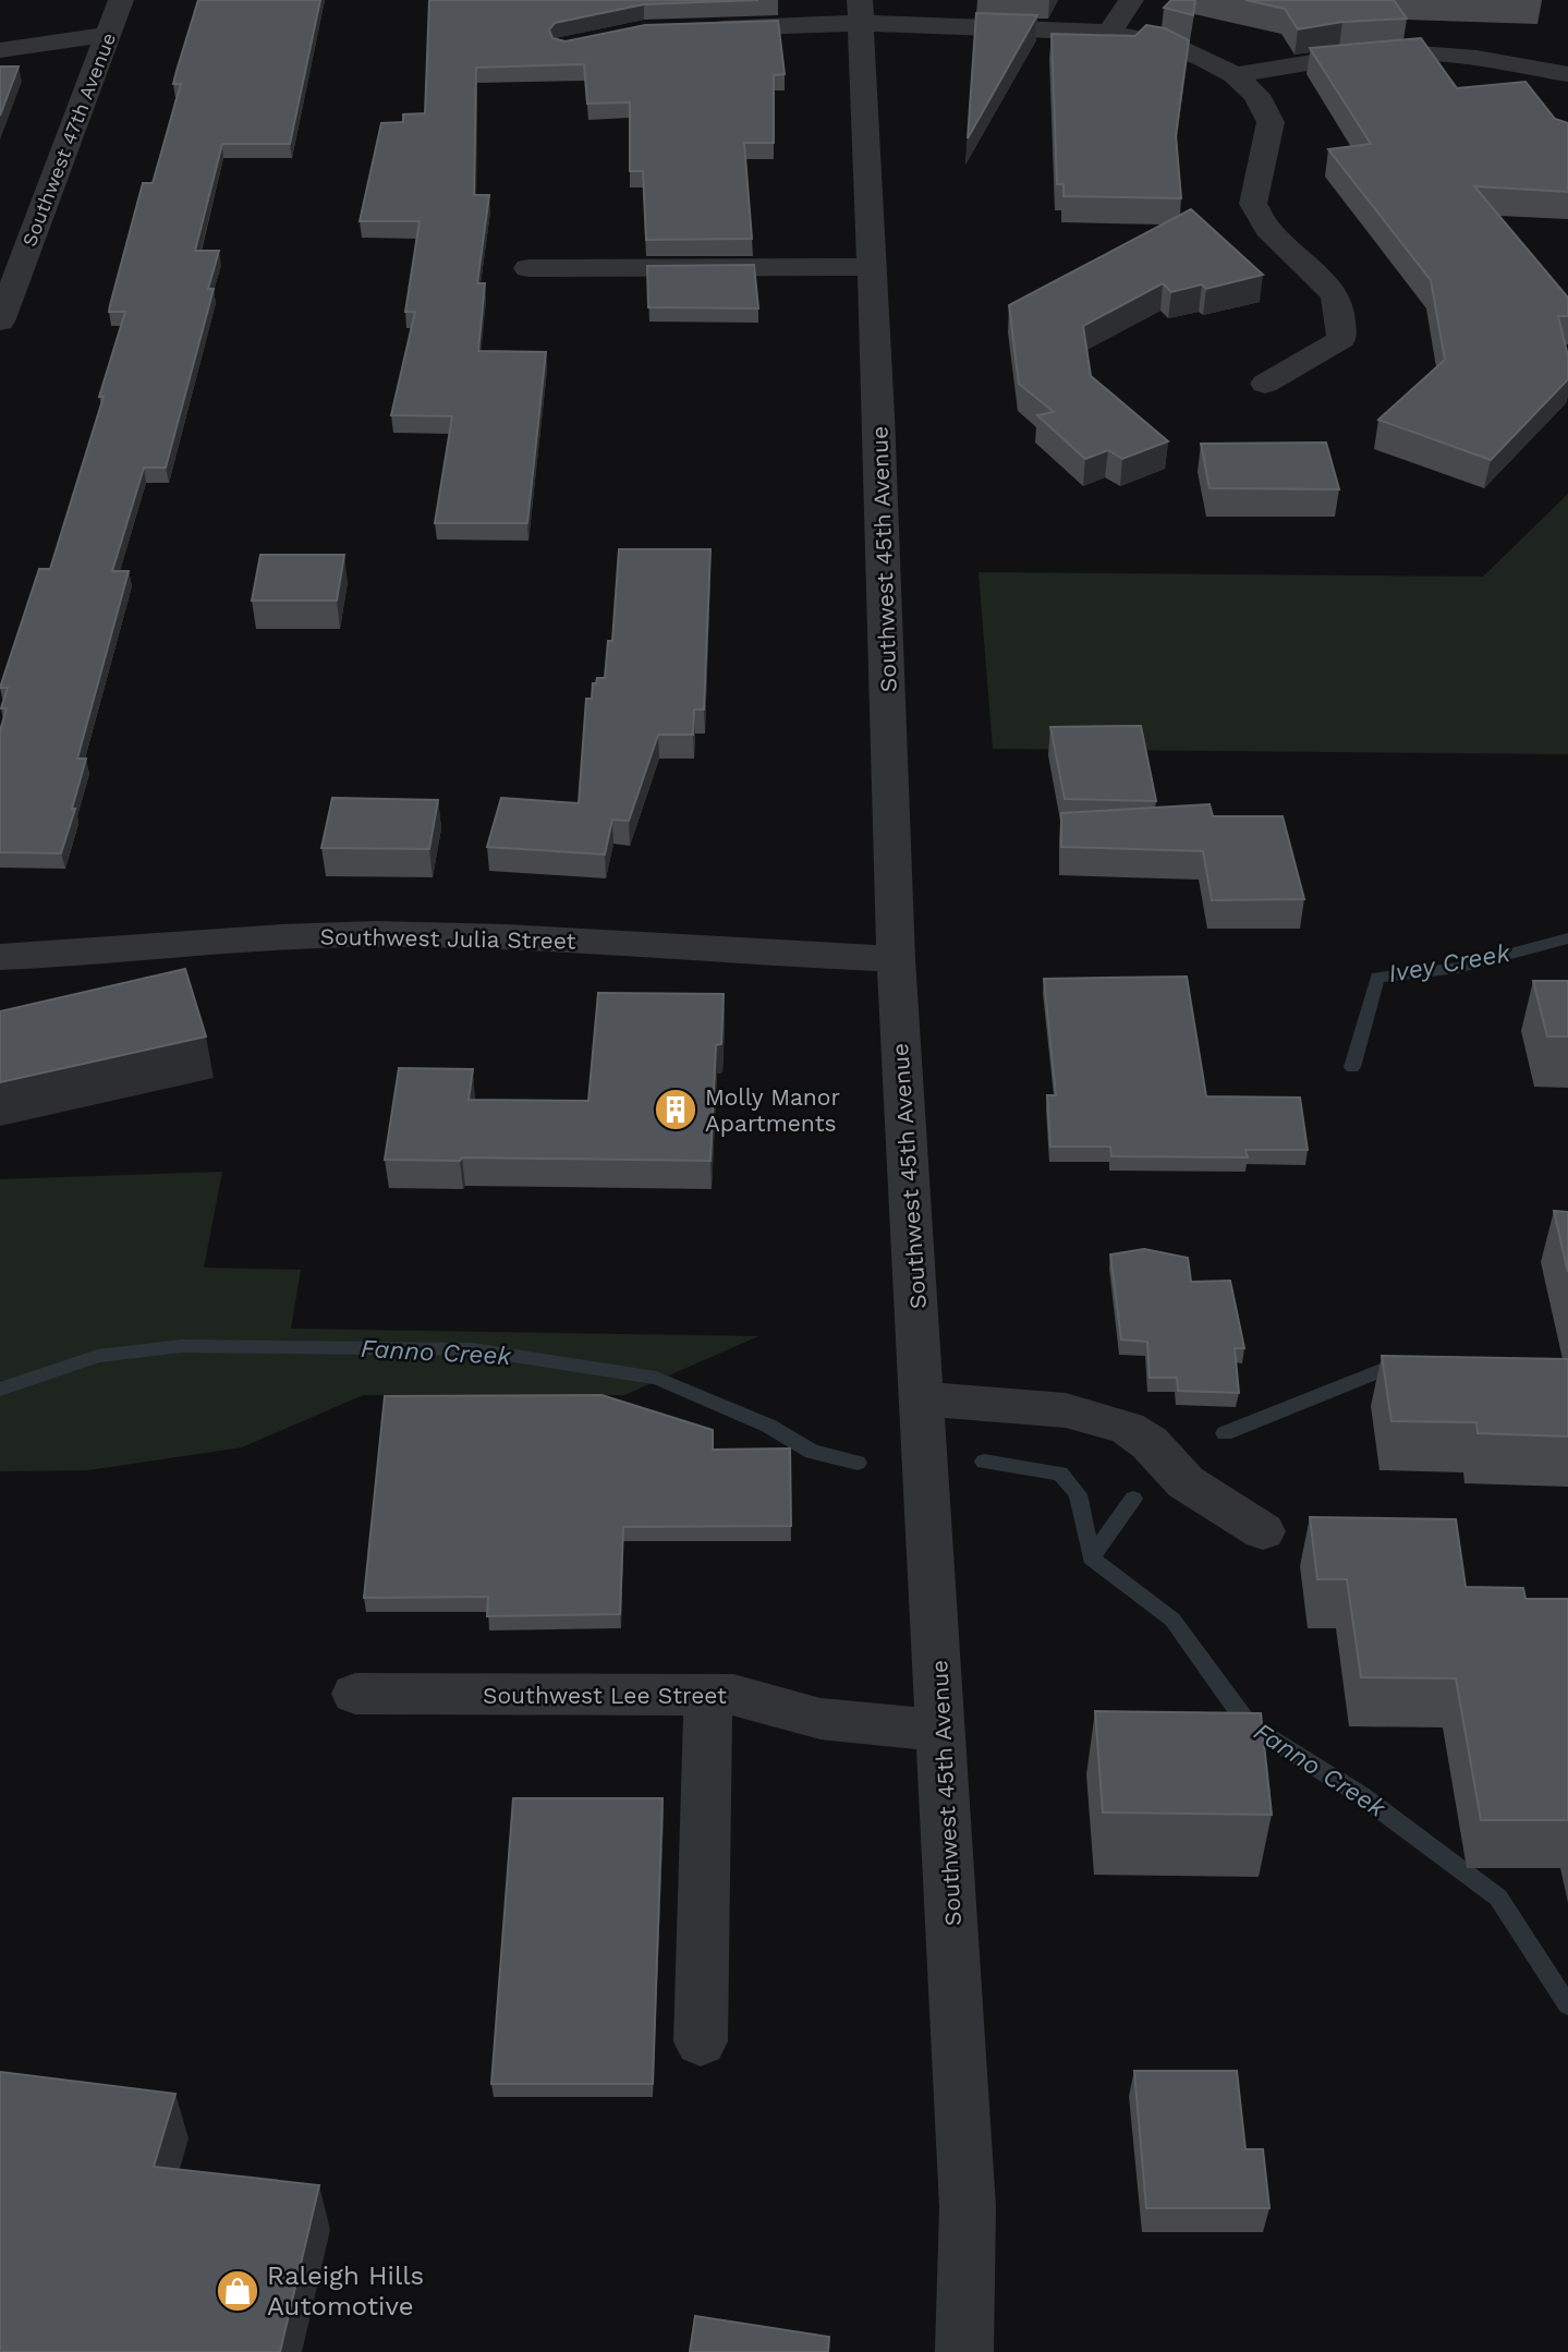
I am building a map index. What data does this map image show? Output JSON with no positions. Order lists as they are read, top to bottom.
{
  "streets": {
    "street": [
      "Southwest 47th Avenue",
      "Southwest 45th Avenue",
      "Southwest Julia Street",
      "Southwest Lee Street"
    ]
  },
  "crossings": [
    ["Southwest 45th Avenue", "Southwest Julia Street"],
    ["Southwest 45th Avenue", "Southwest Lee Street"]
  ],
  "water": ["Ivey Creek", "Fanno Creek"],
  "places": {
    "building": ["Molly Manor Apartments"],
    "shop": ["Raleigh Hills Automotive"]
  }
}
